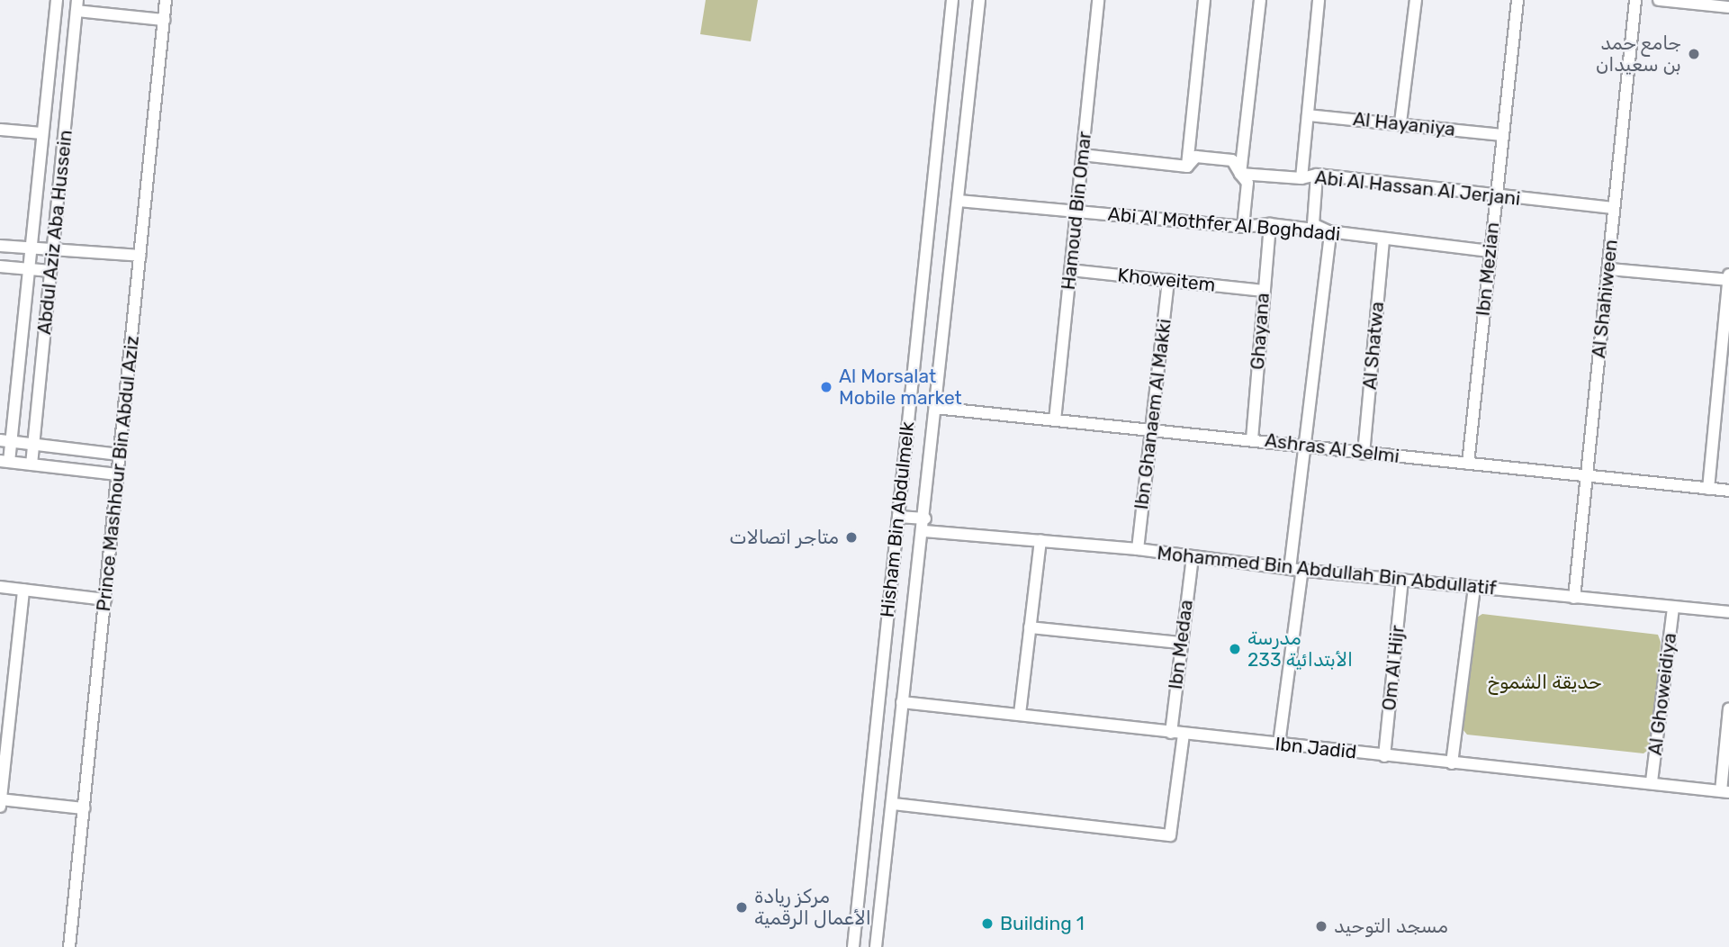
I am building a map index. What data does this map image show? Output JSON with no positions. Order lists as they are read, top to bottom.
{
  "streets": {
    "street": [
      "Al Hayaniya",
      "Abi Al Hassan Al Jerjani",
      "Hamoud Bin Omar",
      "Abi Al Mothfer Al Boghdadi",
      "Abdul Aziz Aba Hussein",
      "Ibn Mezian",
      "Khoweitem",
      "Al Shahiween",
      "Ghayana",
      "Al Shatwa",
      "Ibn Ghanaem Al Makki",
      "Ashras Al Selmi",
      "Prince Mashhour Bin Abdul Aziz",
      "Hisham Bin Abdulmelk",
      "Mohammed Bin Abdullah Bin Abdullatif",
      "Ibn Medaa",
      "Om Al Hijr",
      "Al Ghoweidiya",
      "Ibn Jadid"
    ]
  },
  "crossings": [
    ["Al Hayaniya", "Ibn Mezian"],
    ["Abi Al Hassan Al Jerjani", "Hamoud Bin Omar"],
    ["Abi Al Hassan Al Jerjani", "Ibn Mezian"],
    ["Abi Al Hassan Al Jerjani", "Al Shahiween"],
    ["Hamoud Bin Omar", "Abi Al Mothfer Al Boghdadi"],
    ["Hamoud Bin Omar", "Khoweitem"],
    ["Hamoud Bin Omar", "Ashras Al Selmi"],
    ["Abi Al Mothfer Al Boghdadi", "Ibn Mezian"],
    ["Abi Al Mothfer Al Boghdadi", "Ghayana"],
    ["Abi Al Mothfer Al Boghdadi", "Al Shatwa"],
    ["Abi Al Mothfer Al Boghdadi", "Hisham Bin Abdulmelk"],
    ["Ibn Mezian", "Ashras Al Selmi"],
    ["Khoweitem", "Ghayana"],
    ["Khoweitem", "Ibn Ghanaem Al Makki"],
    ["Al Shahiween", "Ashras Al Selmi"],
    ["Al Shahiween", "Mohammed Bin Abdullah Bin Abdullatif"],
    ["Ghayana", "Ashras Al Selmi"],
    ["Al Shatwa", "Ashras Al Selmi"],
    ["Ibn Ghanaem Al Makki", "Ashras Al Selmi"],
    ["Ibn Ghanaem Al Makki", "Mohammed Bin Abdullah Bin Abdullatif"],
    ["Ashras Al Selmi", "Hisham Bin Abdulmelk"],
    ["Hisham Bin Abdulmelk", "Mohammed Bin Abdullah Bin Abdullatif"],
    ["Hisham Bin Abdulmelk", "Ibn Jadid"],
    ["Mohammed Bin Abdullah Bin Abdullatif", "Ibn Medaa"],
    ["Mohammed Bin Abdullah Bin Abdullatif", "Om Al Hijr"],
    ["Mohammed Bin Abdullah Bin Abdullatif", "Al Ghoweidiya"],
    ["Ibn Medaa", "Ibn Jadid"],
    ["Om Al Hijr", "Ibn Jadid"],
    ["Al Ghoweidiya", "Ibn Jadid"]
  ],
  "parks": ["حديقة الشموخ"],
  "places": [
    "جامع حمد بن سعيدان",
    "Al Morsalat Mobile market",
    "متاجر اتصالات",
    "مدرسة الأبتدائية 233",
    "مركز ريادة الأعمال الرقمية",
    "Building 1",
    "مسجد التوحيد"
  ]
}
